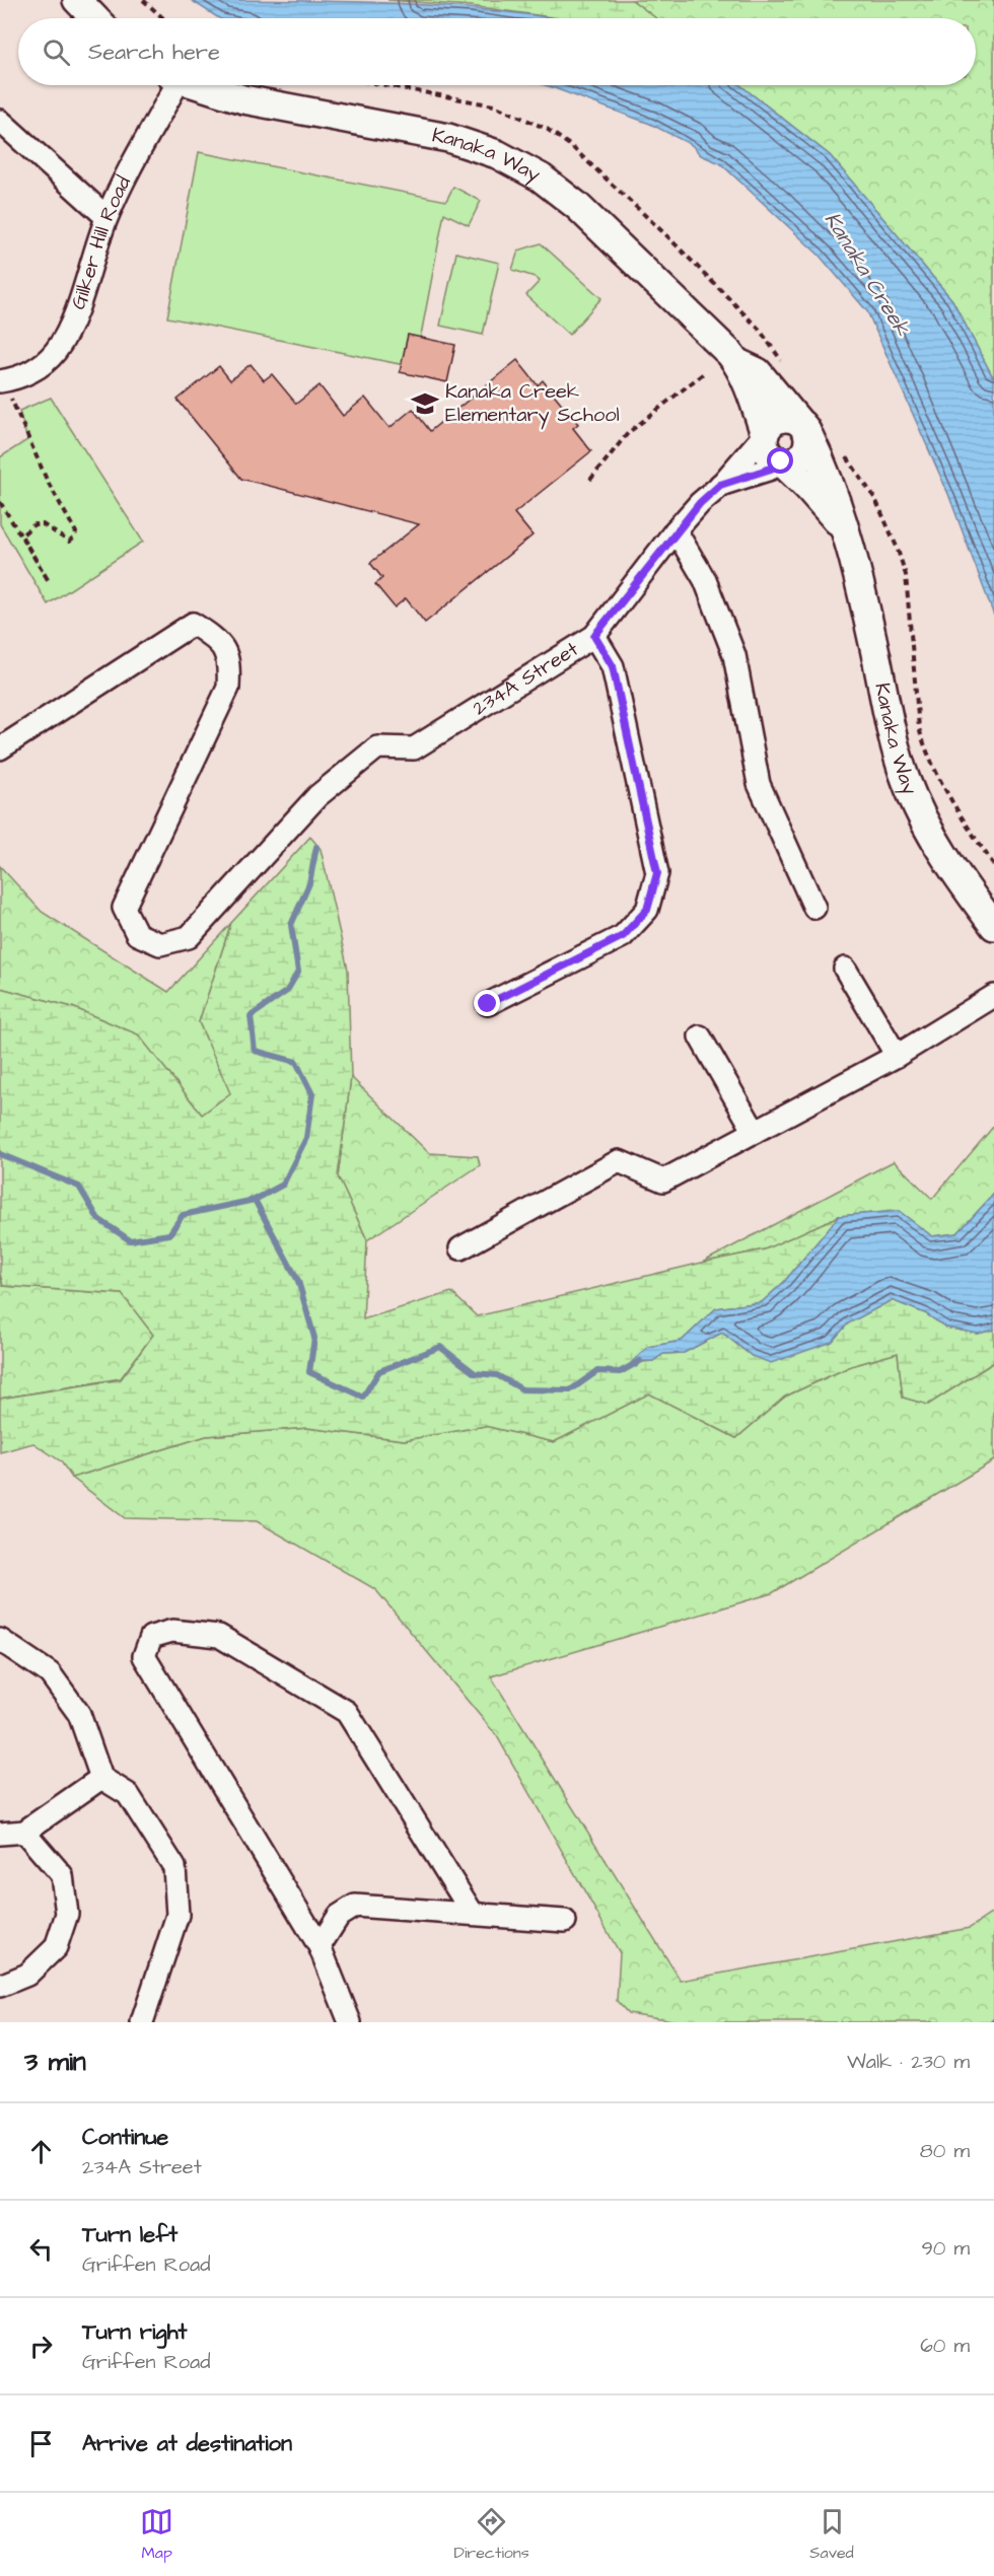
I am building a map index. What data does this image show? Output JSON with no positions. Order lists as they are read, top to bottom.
{
  "streets": {
    "main road": ["Kanaka Way"],
    "street": ["Gilker Hill Road", "234A Street"]
  },
  "crossings": [
    ["Kanaka Way", "234A Street"]
  ],
  "water": ["Kanaka Creek"],
  "places": {
    "school or university": ["Kanaka Creek Elementary School"]
  },
  "page": {
    "search": "Search here",
    "heading": ["3 min", "Walk · 230 m"],
    "list": [
      ["Continue", "234A Street", "80 m"],
      ["Turn left", "Griffen Road", "90 m"],
      ["Turn right", "Griffen Road", "60 m"],
      "Arrive at destination"
    ],
    "nav": ["Map", "Directions", "Saved"]
  }
}
